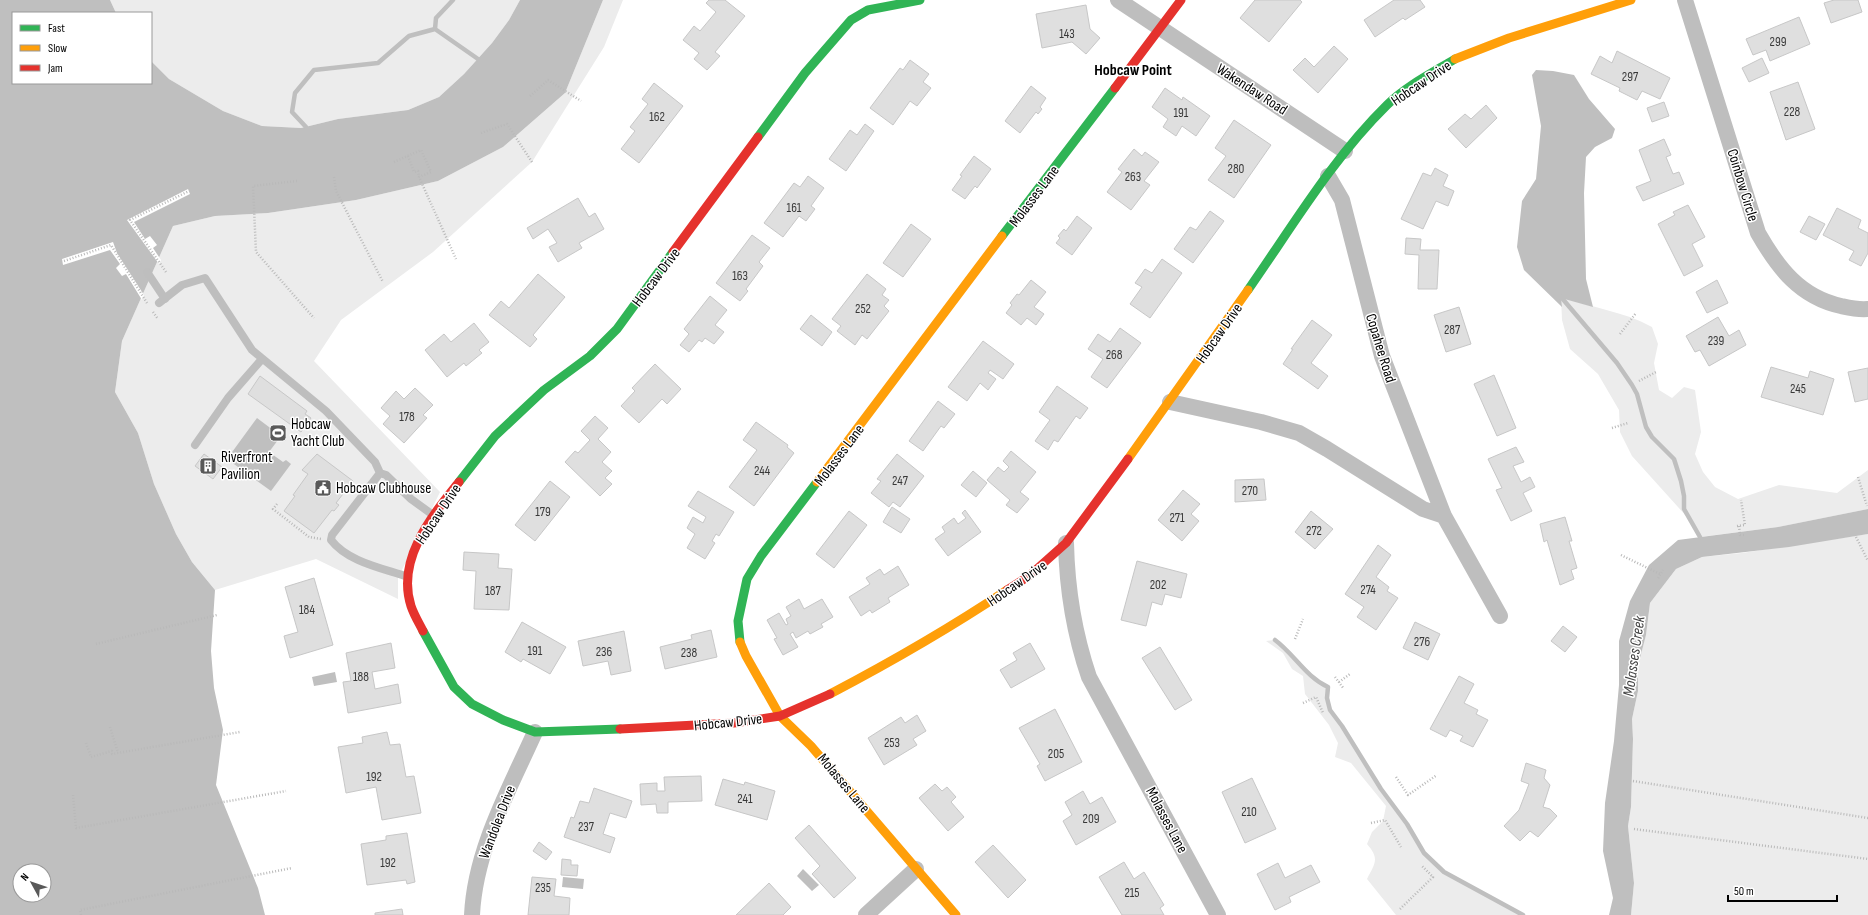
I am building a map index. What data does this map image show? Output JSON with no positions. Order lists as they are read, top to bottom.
{
  "streets": {
    "street": [
      "Hobcaw Drive",
      "Wakendaw Road",
      "Coinbow Circle",
      "Molasses Lane",
      "Copahee Road",
      "Wandolea Drive"
    ]
  },
  "crossings": [
    ["Hobcaw Drive", "Wakendaw Road"],
    ["Hobcaw Drive", "Molasses Lane"],
    ["Hobcaw Drive", "Copahee Road"],
    ["Hobcaw Drive", "Wandolea Drive"],
    ["Wakendaw Road", "Molasses Lane"]
  ],
  "districts": ["Hobcaw Point"],
  "water": ["Molasses Creek"],
  "places": {
    "sports": ["Hobcaw Yacht Club"],
    "building": ["Riverfront Pavilion"],
    "public building": ["Hobcaw Clubhouse"]
  },
  "house_numbers": [
    "143",
    "299",
    "297",
    "228",
    "191",
    "162",
    "280",
    "263",
    "161",
    "163",
    "252",
    "287",
    "239",
    "268",
    "245",
    "178",
    "244",
    "247",
    "270",
    "179",
    "271",
    "272",
    "202",
    "274",
    "187",
    "184",
    "276",
    "191",
    "236",
    "238",
    "188",
    "253",
    "205",
    "192",
    "241",
    "210",
    "209",
    "237",
    "192",
    "235",
    "215"
  ],
  "legend": ["Fast", "Slow", "Jam"],
  "scale_bar": "50 m",
  "north": "top left"
}
